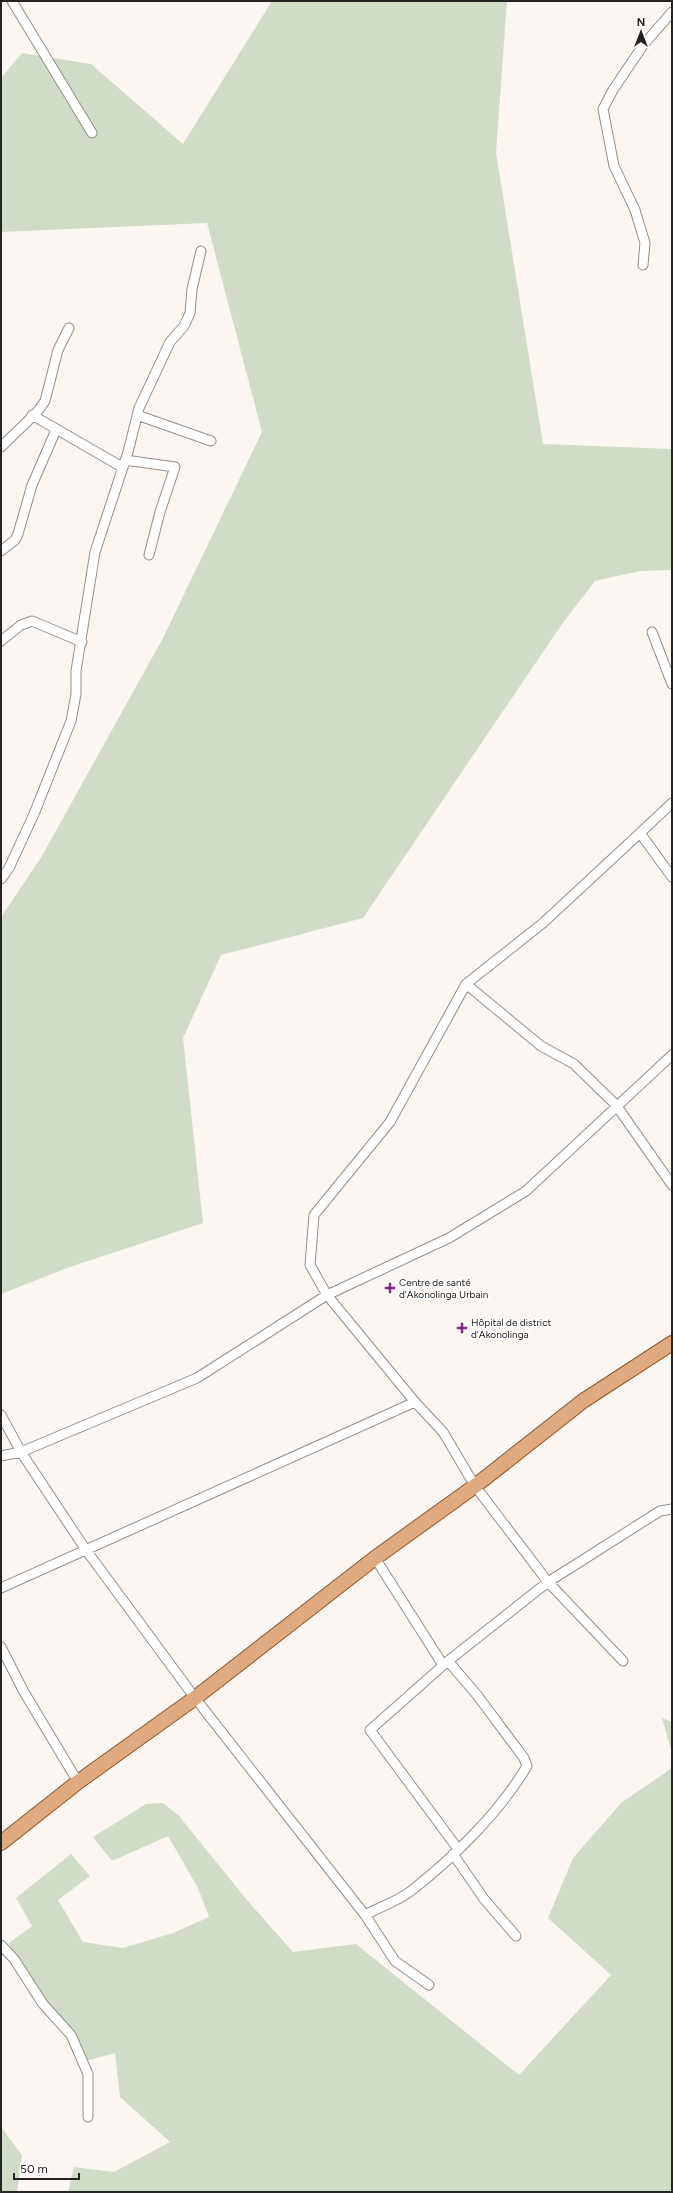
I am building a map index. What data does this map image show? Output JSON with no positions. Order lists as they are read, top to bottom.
{
  "places": {
    "health": ["Centre de santé d'Akonolinga Urbain", "Hôpital de district d'Akonolinga"]
  },
  "scale_bar": "50 m",
  "north": "top"
}
